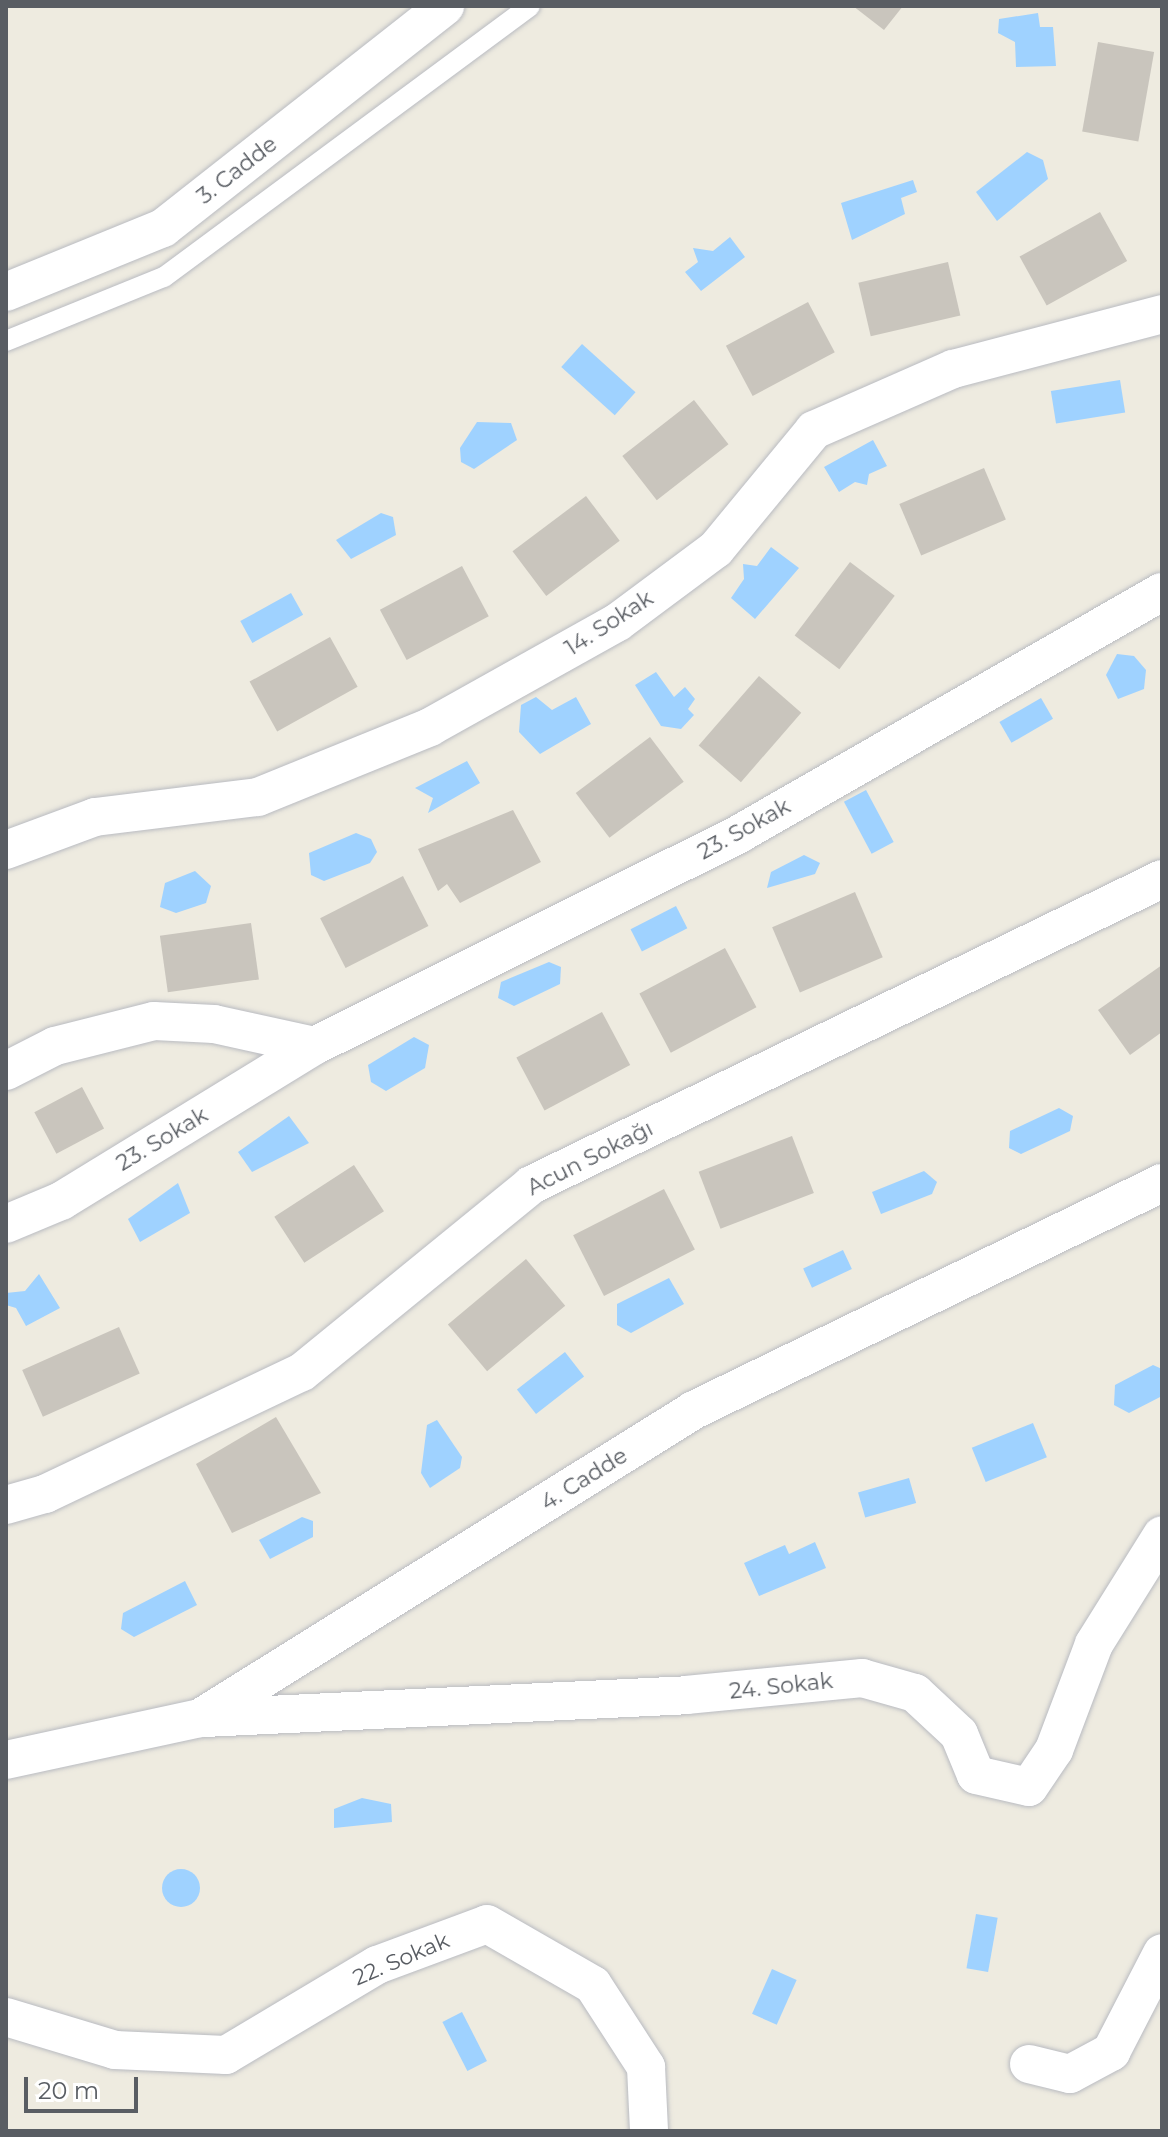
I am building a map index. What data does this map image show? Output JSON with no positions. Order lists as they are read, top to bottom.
{
  "streets": {
    "street": [
      "3. Cadde",
      "14. Sokak",
      "23. Sokak",
      "Acun Sokağı",
      "4. Cadde",
      "24. Sokak",
      "22. Sokak"
    ]
  },
  "crossings": [
    ["4. Cadde", "24. Sokak"]
  ],
  "scale_bar": "20 m"
}
